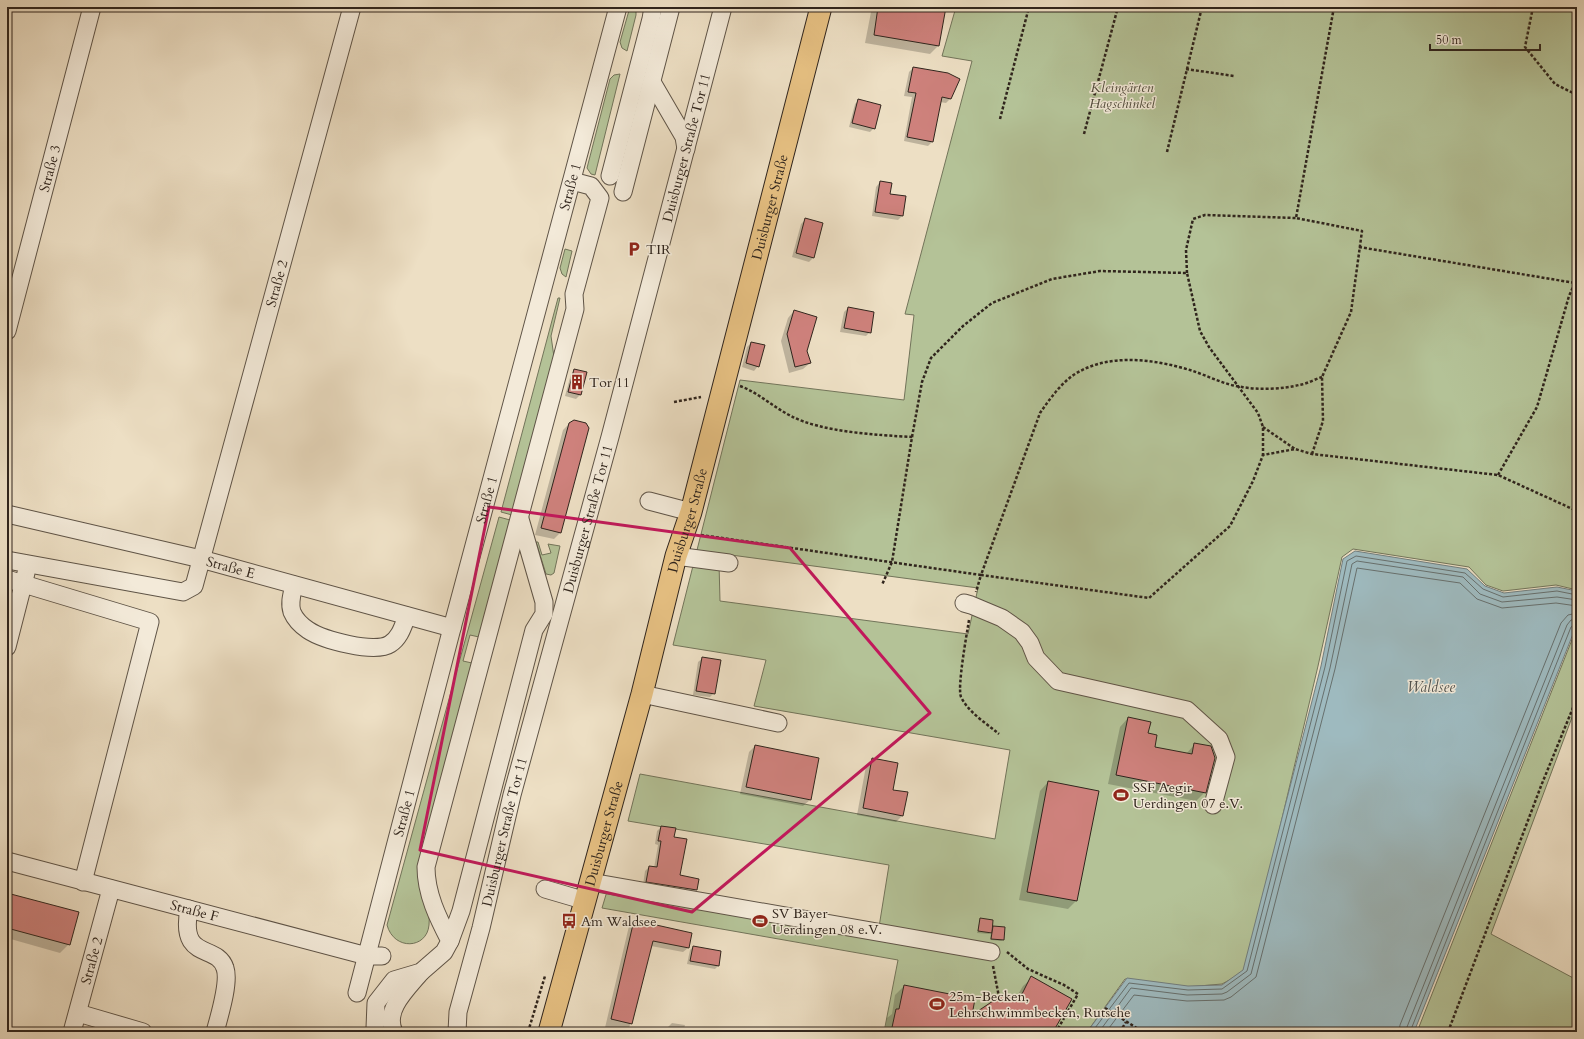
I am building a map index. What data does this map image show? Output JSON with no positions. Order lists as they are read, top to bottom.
{
  "streets": {
    "main road": ["Duisburger Straße"],
    "lane": [
      "Duisburger Straße Tor 11",
      "Straße 3",
      "Straße 1",
      "Straße 2",
      "Straße E",
      "Straße F"
    ]
  },
  "crossings": [
    ["Straße 1", "Straße E"],
    ["Straße 1", "Straße F"],
    ["Straße 2", "Straße E"],
    ["Straße 2", "Straße F"]
  ],
  "water": ["Waldsee"],
  "parks": ["Kleingärten Hagschinkel"],
  "places": {
    "parking": ["TIR"],
    "building": ["Tor 11"],
    "sports": ["SSF Aegir Uerdingen 07 e.V.", "SV Bayer Uerdingen 08 e.V.", "25m-Becken, Lehrschwimmbecken, Rutsche"],
    "bus stop": ["Am Waldsee"]
  },
  "scale_bar": "50 m"
}
